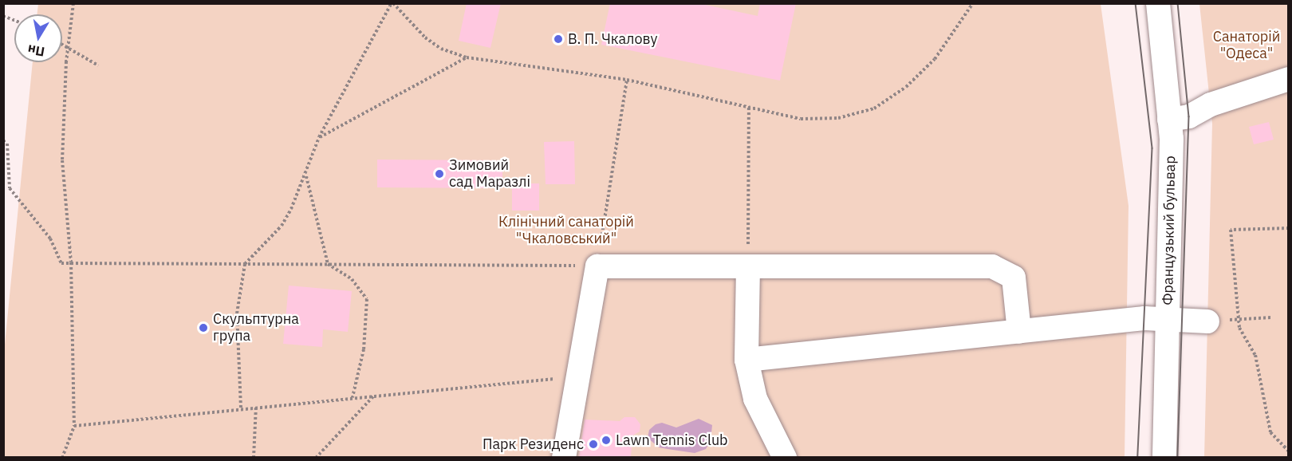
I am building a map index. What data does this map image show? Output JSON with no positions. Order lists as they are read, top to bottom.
{
  "streets": {
    "street": ["Французький бульвар"]
  },
  "parks": ["Санаторій \"Одеса\"", "Клінічний санаторій \"Чкаловський\""],
  "places": [
    "В. П. Чкалову",
    "Зимовий сад Маразлі",
    "Скульптурна група",
    "Lawn Tennis Club",
    "Парк Резиденс"
  ],
  "north": "bottom"
}
